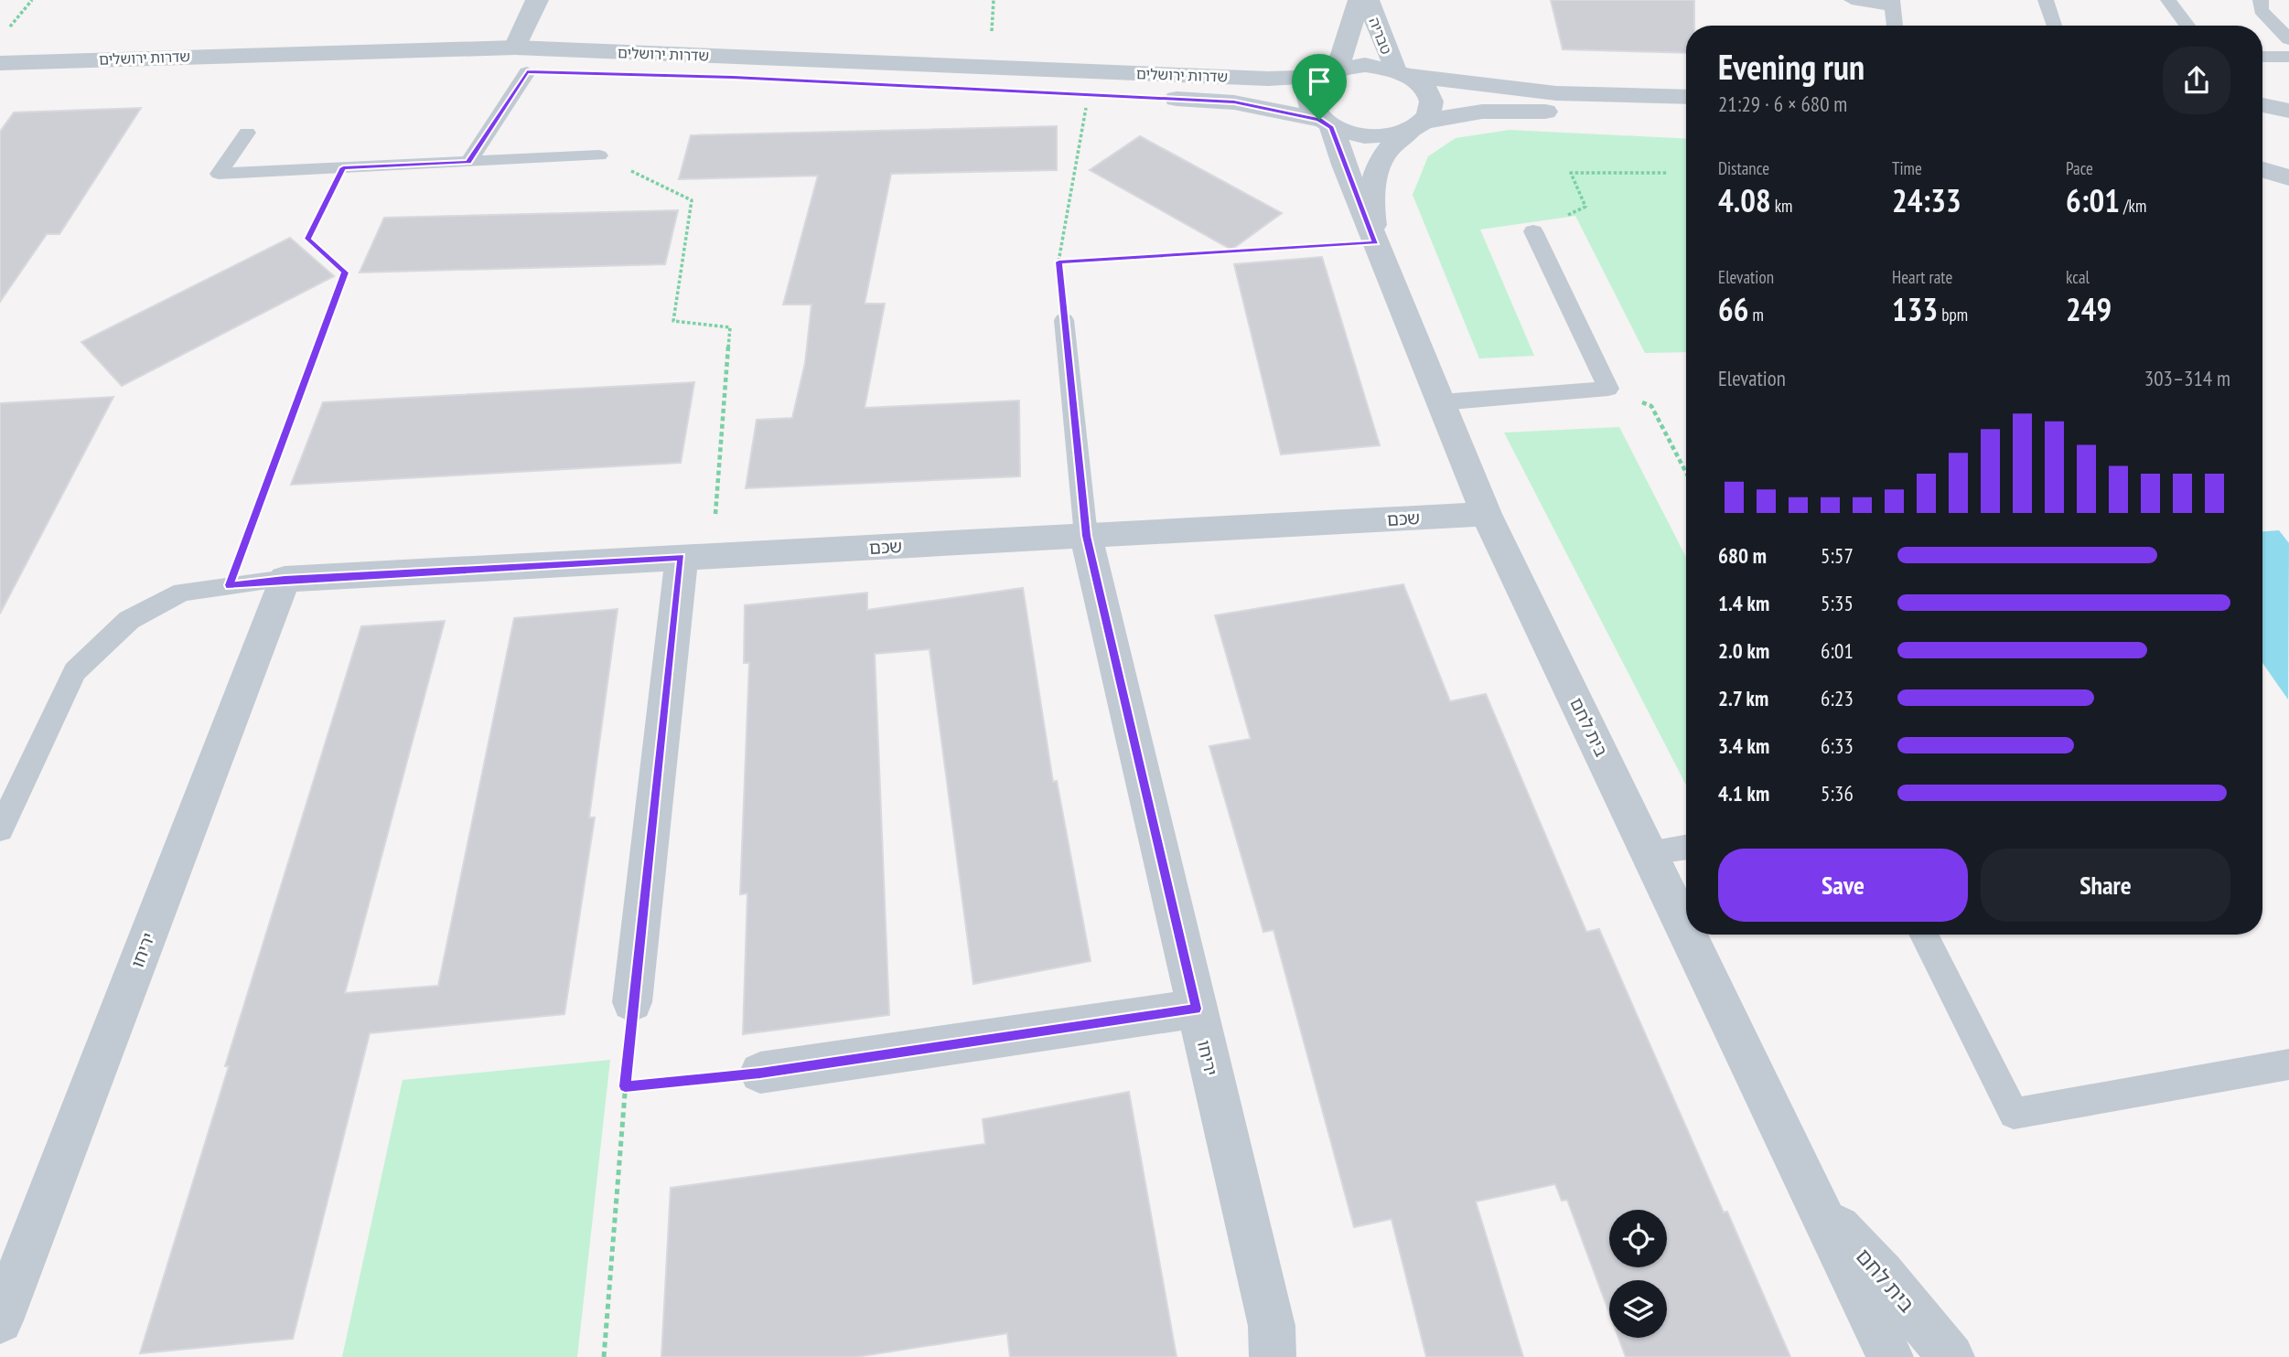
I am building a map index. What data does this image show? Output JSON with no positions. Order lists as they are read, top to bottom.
{
  "streets": {
    "street": [
      "טבריה",
      "שדרות ירושלים",
      "שכם",
      "בית לחם",
      "יריחו"
    ]
  },
  "crossings": [
    ["טבריה", "שדרות ירושלים"],
    ["טבריה", "בית לחם"],
    ["שדרות ירושלים", "בית לחם"],
    ["שכם", "בית לחם"],
    ["שכם", "יריחו"]
  ],
  "page": {
    "heading": ["Evening run", "21:29 · 6 × 680 m"],
    "stats": [
      ["Distance", "4.08 km"],
      ["Time", "24:33"],
      ["Pace", "6:01 /km"],
      ["Elevation", "66 m"],
      ["Heart rate", "133 bpm"],
      ["kcal", "249"]
    ],
    "chart": ["Elevation", "303–314 m"],
    "list": [
      {
        "name": "680 m",
        "note": "5:57"
      },
      {
        "name": "1.4 km",
        "note": "5:35"
      },
      {
        "name": "2.0 km",
        "note": "6:01"
      },
      {
        "name": "2.7 km",
        "note": "6:23"
      },
      {
        "name": "3.4 km",
        "note": "6:33"
      },
      {
        "name": "4.1 km",
        "note": "5:36"
      }
    ],
    "buttons": ["Save", "Share"]
  }
}
